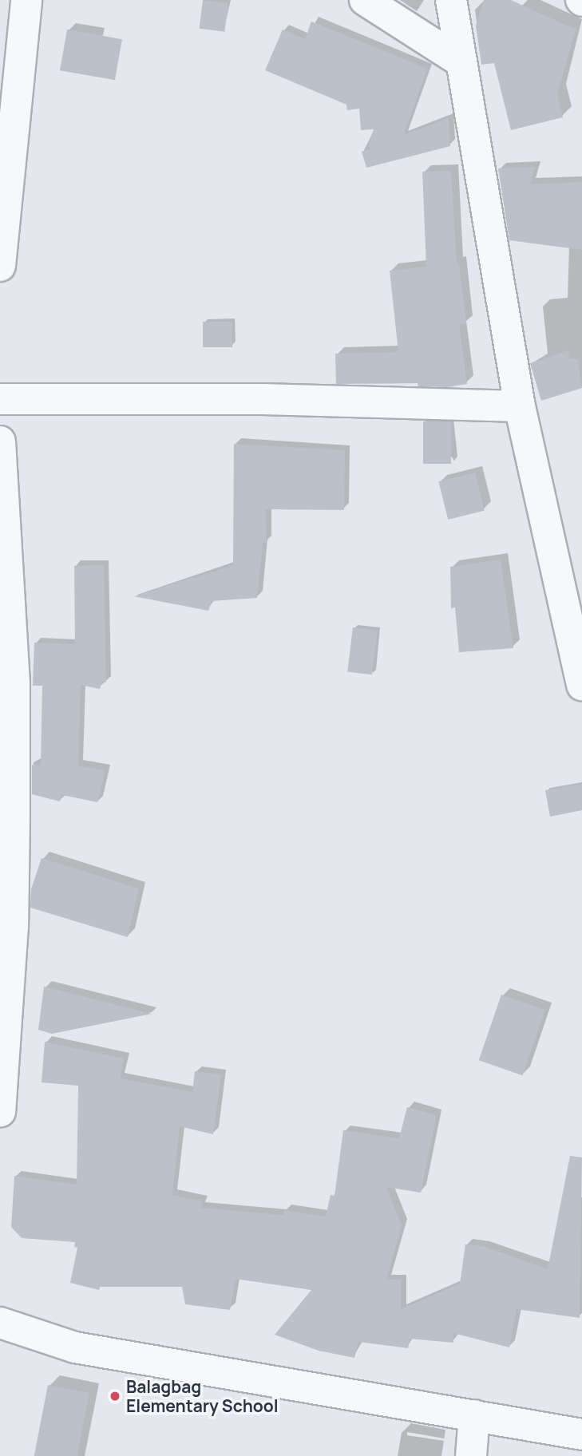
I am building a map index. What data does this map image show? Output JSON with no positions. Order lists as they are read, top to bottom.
{
  "places": ["Balagbag Elementary School"]
}
